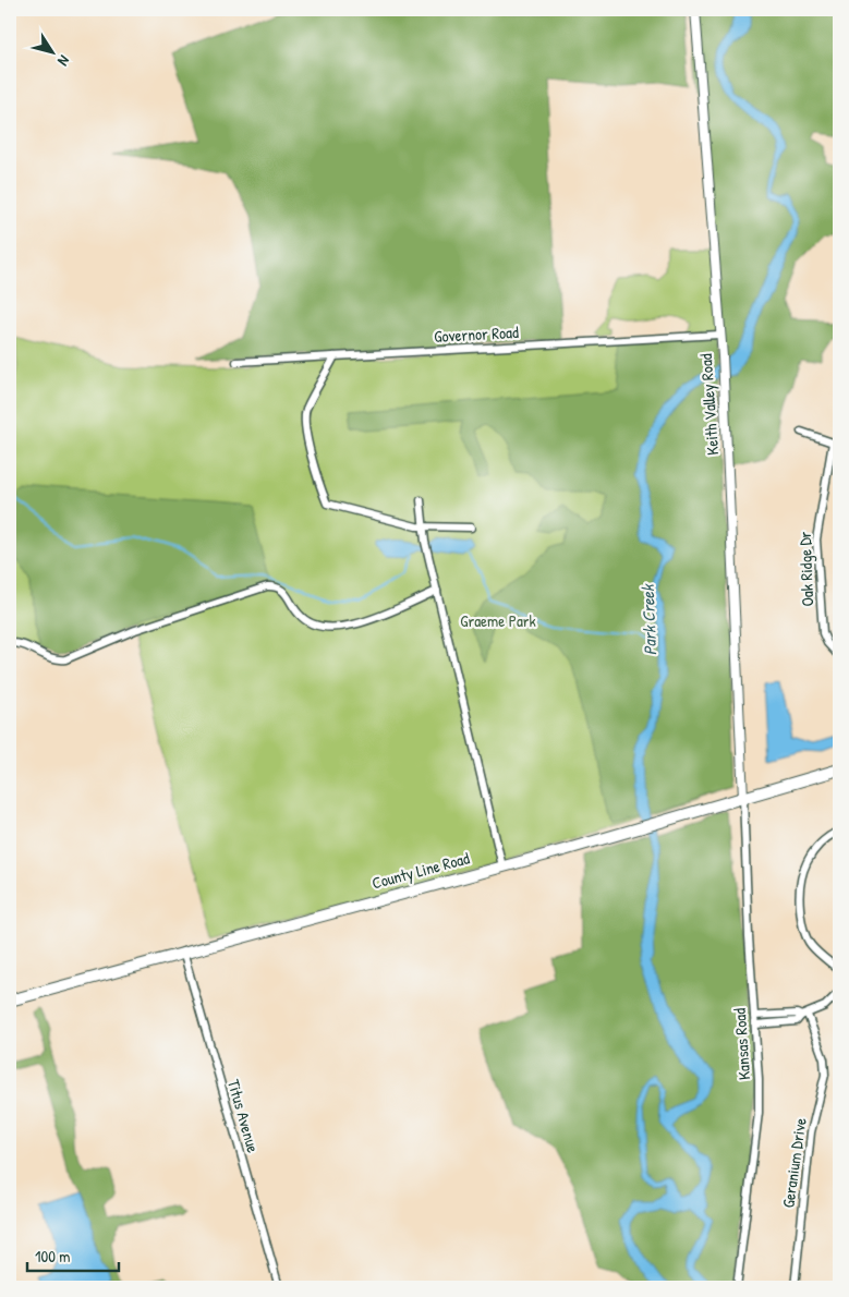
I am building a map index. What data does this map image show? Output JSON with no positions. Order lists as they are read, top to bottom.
{
  "streets": {
    "main road": ["County Line Road"],
    "street": [
      "Governor Road",
      "Keith Valley Road",
      "Oak Ridge Dr",
      "Kansas Road",
      "Titus Avenue",
      "Geranium Drive"
    ]
  },
  "crossings": [
    ["Governor Road", "Keith Valley Road"],
    ["Keith Valley Road", "County Line Road"],
    ["Keith Valley Road", "Kansas Road"],
    ["County Line Road", "Kansas Road"],
    ["County Line Road", "Titus Avenue"]
  ],
  "water": ["Park Creek"],
  "parks": ["Graeme Park"],
  "scale_bar": "100 m",
  "north": "bottom right"
}
